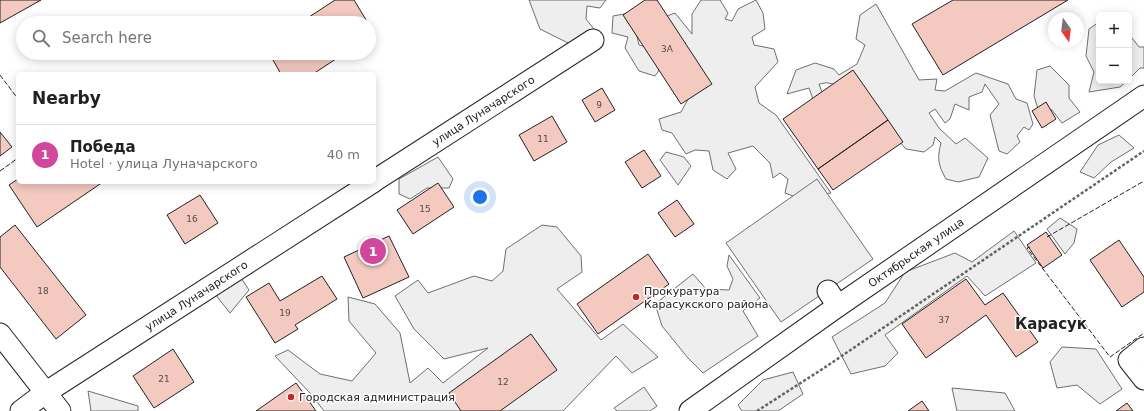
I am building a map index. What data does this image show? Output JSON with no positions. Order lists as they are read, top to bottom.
{
  "streets": {
    "street": ["улица Луначарского", "Октябрьская улица"]
  },
  "districts": ["Карасук"],
  "places": ["Прокуратура Карасукского района", "Городская администрация"],
  "house_numbers": [
    "3А",
    "9",
    "11",
    "15",
    "16",
    "18",
    "19",
    "37",
    "21",
    "12"
  ],
  "north": "bottom",
  "page": {
    "map_buttons": ["+", "−"],
    "search": "Search here",
    "heading": "Nearby",
    "list": [
      {
        "mark": "1",
        "name": "Победа",
        "note": "Hotel · улица Луначарского",
        "value": "40 m"
      }
    ],
    "pins": "1"
  }
}
